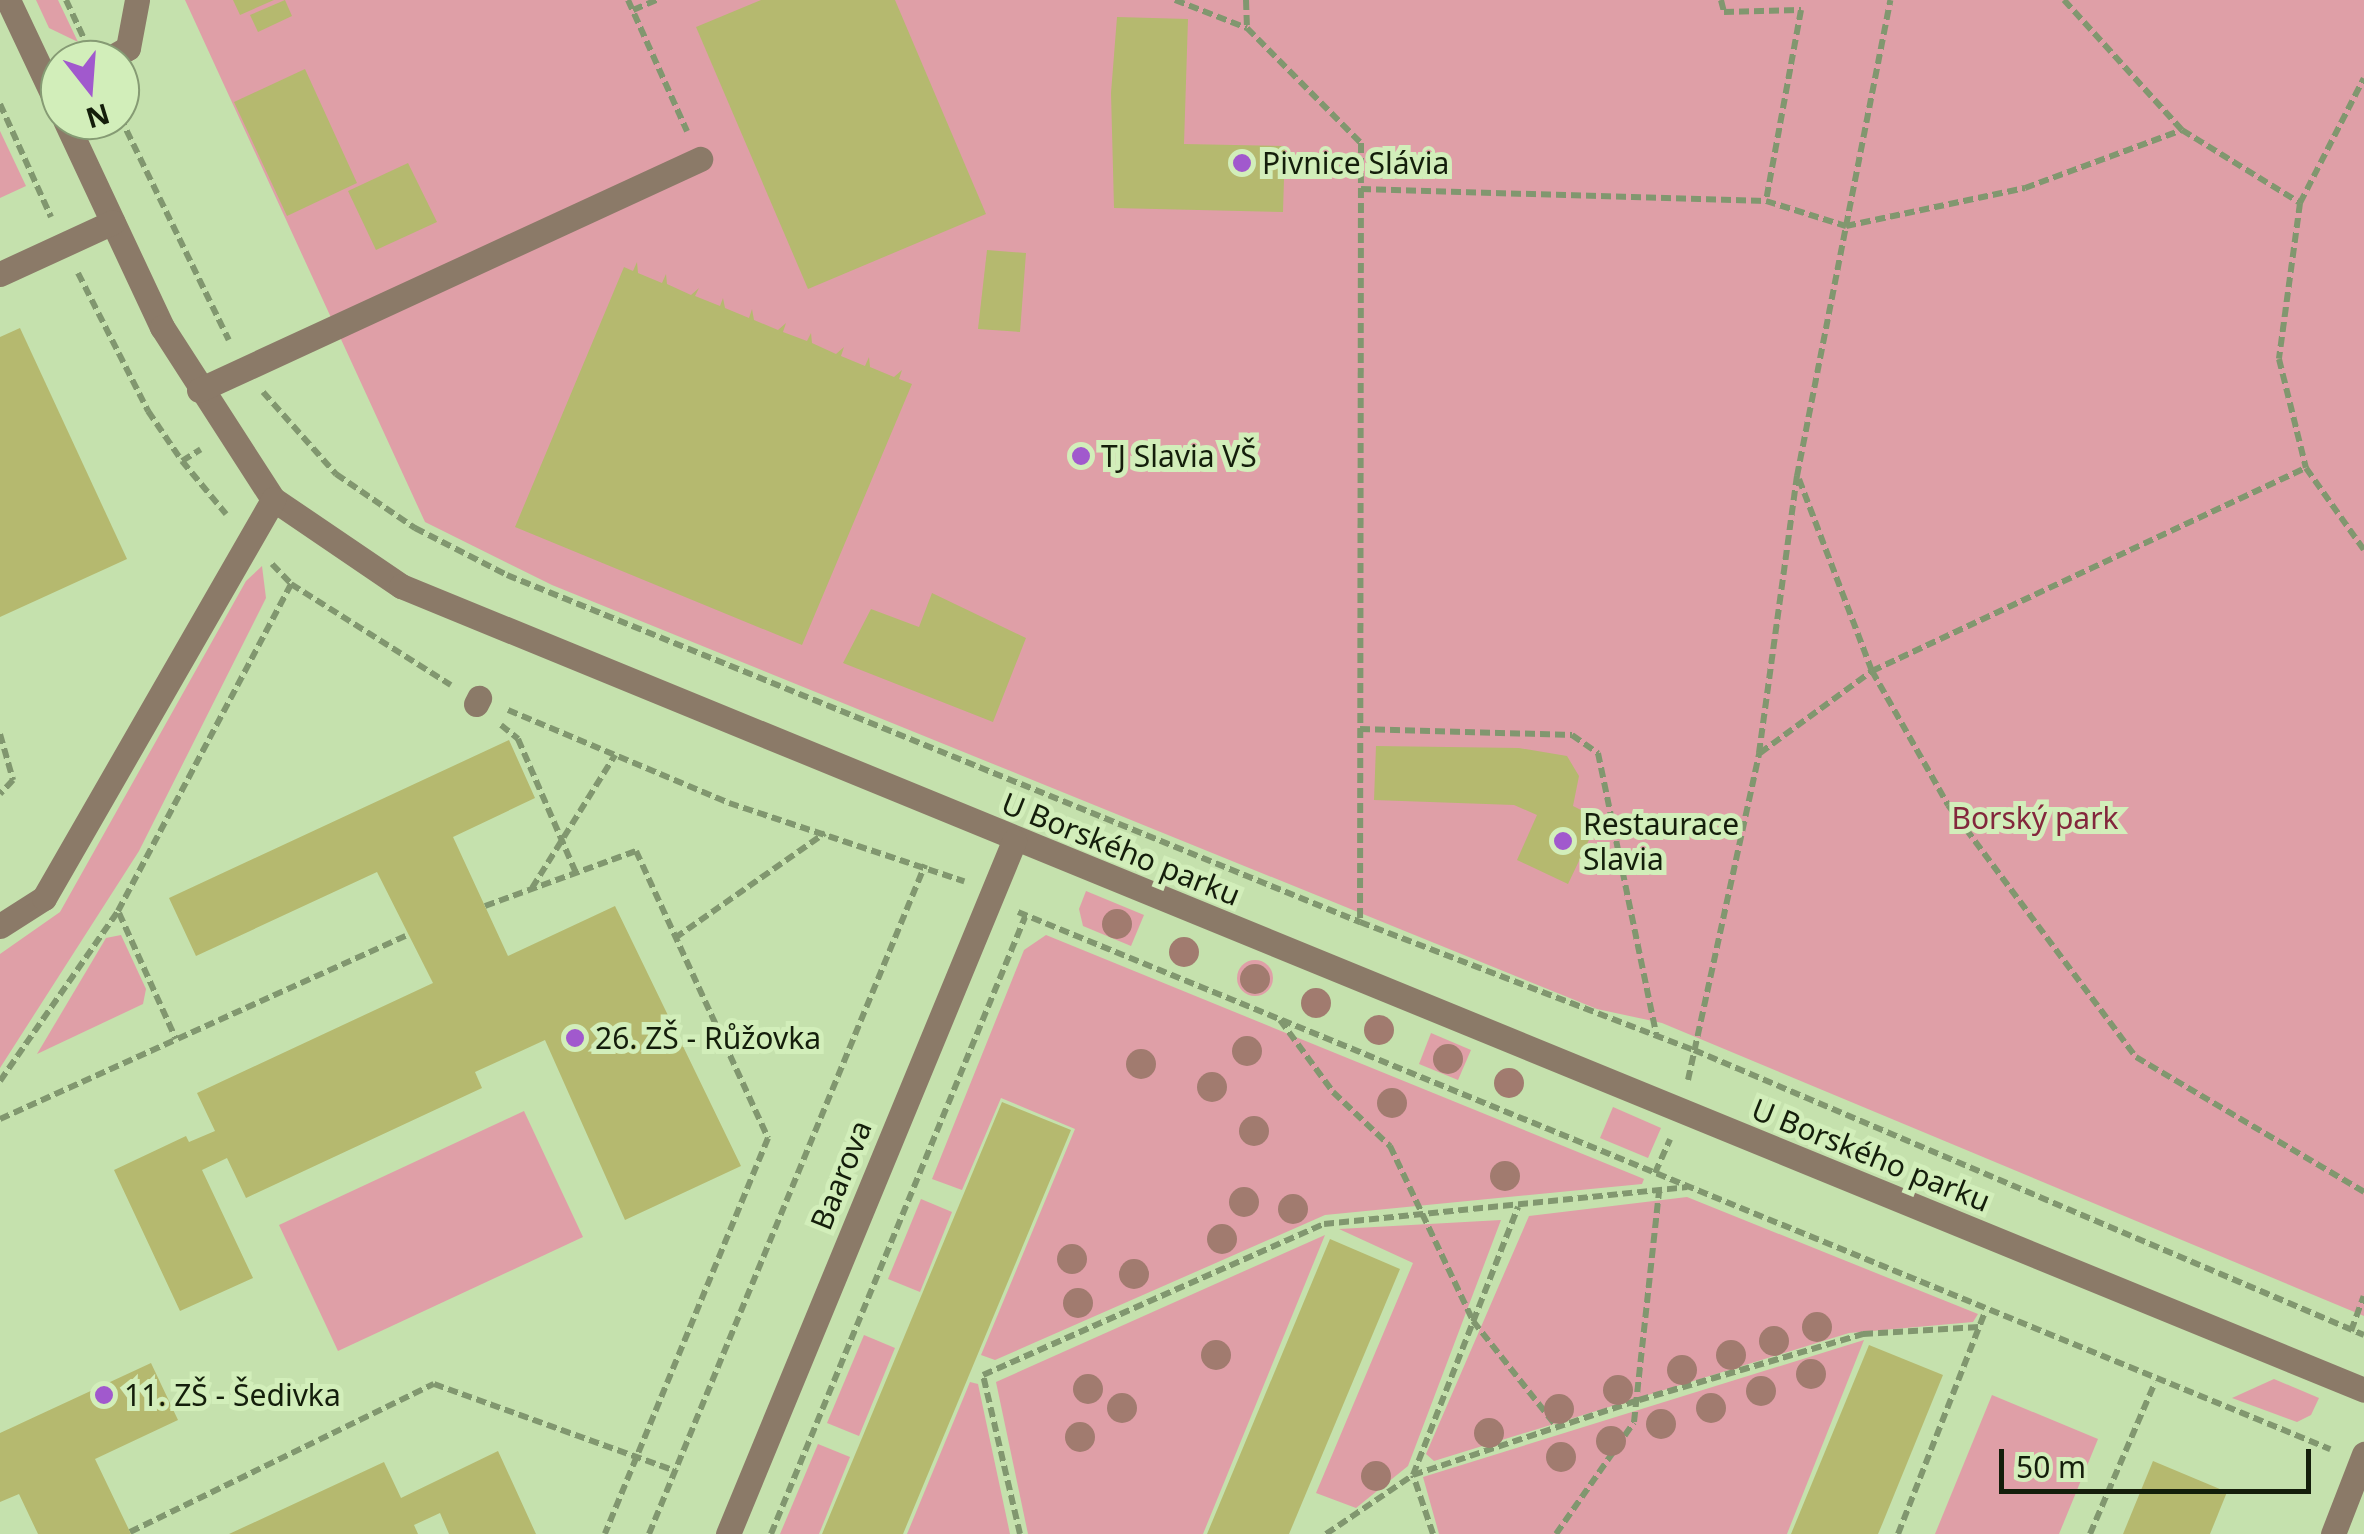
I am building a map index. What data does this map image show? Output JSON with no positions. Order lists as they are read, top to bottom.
{
  "streets": {
    "street": ["U Borského parku", "Baarova"]
  },
  "crossings": [
    ["U Borského parku", "Baarova"]
  ],
  "parks": ["Borský park"],
  "places": [
    "Pivnice Slávia",
    "TJ Slavia VŠ",
    "Restaurace Slavia",
    "26. ZŠ - Růžovka",
    "11. ZŠ - Šedivka"
  ],
  "scale_bar": "50 m",
  "north": "bottom"
}
